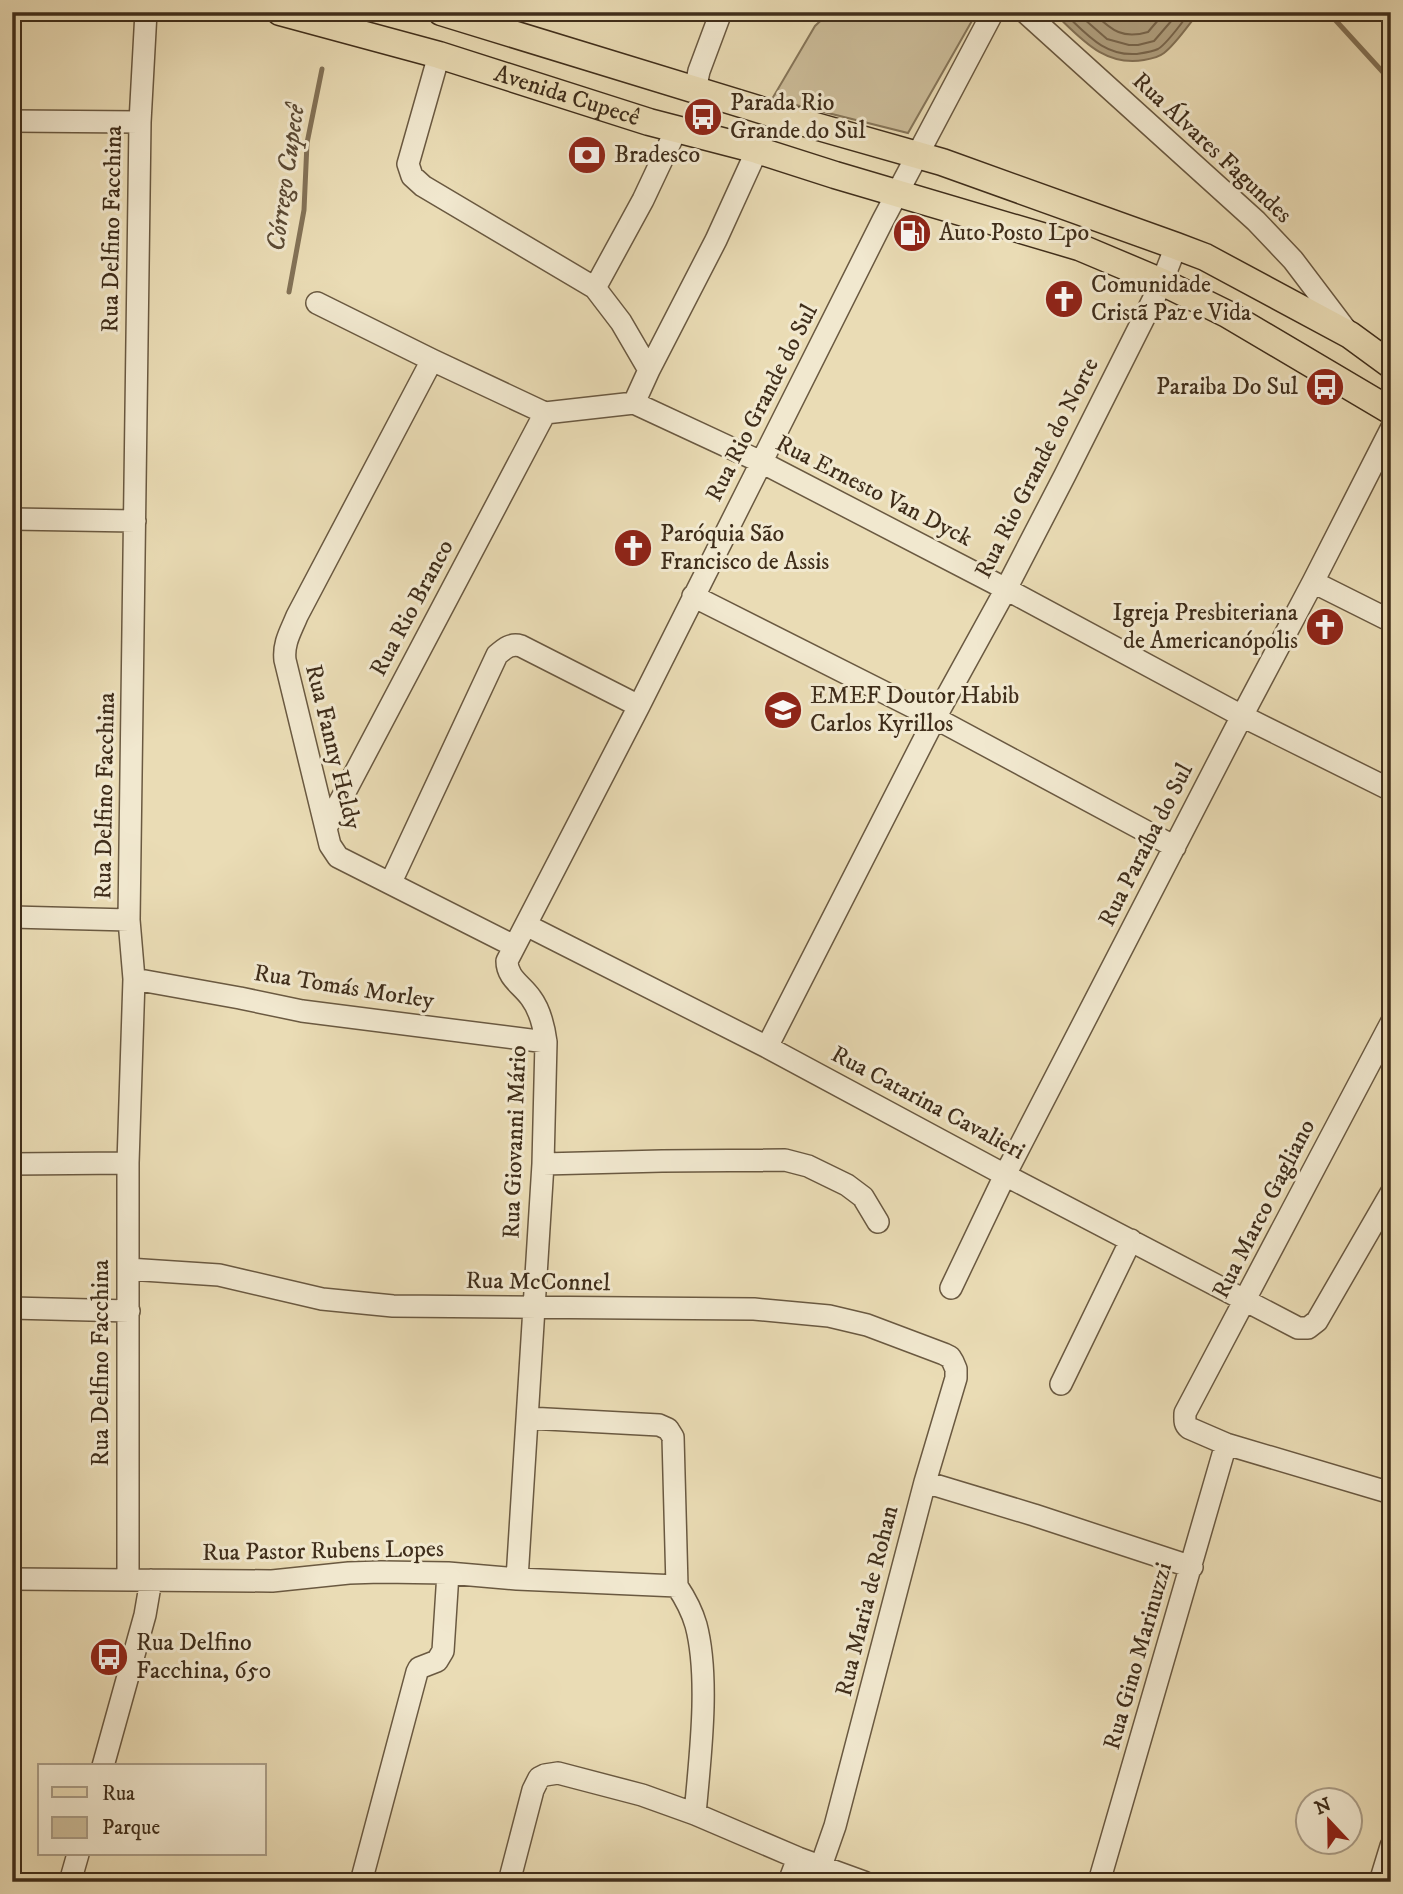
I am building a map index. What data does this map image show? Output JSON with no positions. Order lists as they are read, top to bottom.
{
  "streets": {
    "main road": ["Avenida Cupecê"],
    "street": [
      "Rua Álvares Fagundes",
      "Rua Delfino Facchina",
      "Rua Rio Grande do Sul",
      "Rua Rio Grande do Norte",
      "Rua Ernesto Van Dyck",
      "Rua Rio Branco",
      "Rua Fanny Heldy",
      "Rua Paraíba do Sul",
      "Rua Tomás Morley",
      "Rua Catarina Cavalieri",
      "Rua Giovanni Mário",
      "Rua Marco Gagliano",
      "Rua McConnel",
      "Rua Pastor Rubens Lopes",
      "Rua Maria de Rohan",
      "Rua Gino Marinuzzi"
    ]
  },
  "crossings": [
    ["Avenida Cupecê", "Rua Álvares Fagundes"],
    ["Avenida Cupecê", "Rua Rio Grande do Sul"],
    ["Avenida Cupecê", "Rua Rio Grande do Norte"],
    ["Rua Delfino Facchina", "Rua Tomás Morley"],
    ["Rua Delfino Facchina", "Rua McConnel"],
    ["Rua Delfino Facchina", "Rua Pastor Rubens Lopes"],
    ["Rua Rio Grande do Sul", "Rua Ernesto Van Dyck"],
    ["Rua Rio Grande do Sul", "Rua Fanny Heldy"],
    ["Rua Rio Grande do Sul", "Rua Catarina Cavalieri"],
    ["Rua Rio Grande do Sul", "Rua Giovanni Mário"],
    ["Rua Rio Grande do Norte", "Rua Ernesto Van Dyck"],
    ["Rua Rio Grande do Norte", "Rua Catarina Cavalieri"],
    ["Rua Ernesto Van Dyck", "Rua Paraíba do Sul"],
    ["Rua Rio Branco", "Rua Fanny Heldy"],
    ["Rua Paraíba do Sul", "Rua Catarina Cavalieri"],
    ["Rua Tomás Morley", "Rua Giovanni Mário"],
    ["Rua Catarina Cavalieri", "Rua Marco Gagliano"],
    ["Rua Giovanni Mário", "Rua McConnel"],
    ["Rua Giovanni Mário", "Rua Pastor Rubens Lopes"],
    ["Rua Marco Gagliano", "Rua Gino Marinuzzi"],
    ["Rua McConnel", "Rua Maria de Rohan"]
  ],
  "water": ["Córrego Cupecê"],
  "places": {
    "bus stop": ["Parada Rio Grande do Sul", "Paraiba Do Sul", "Rua Delfino Facchina, 650"],
    "bank": ["Bradesco"],
    "fuel station": ["Auto Posto Lpo"],
    "church": ["Comunidade Cristã Paz e Vida", "Paróquia São Francisco de Assis", "Igreja Presbiteriana de Americanópolis"],
    "school or university": ["EMEF Doutor Habib Carlos Kyrillos"]
  },
  "legend": ["Rua", "Parque"],
  "north": "top"
}
